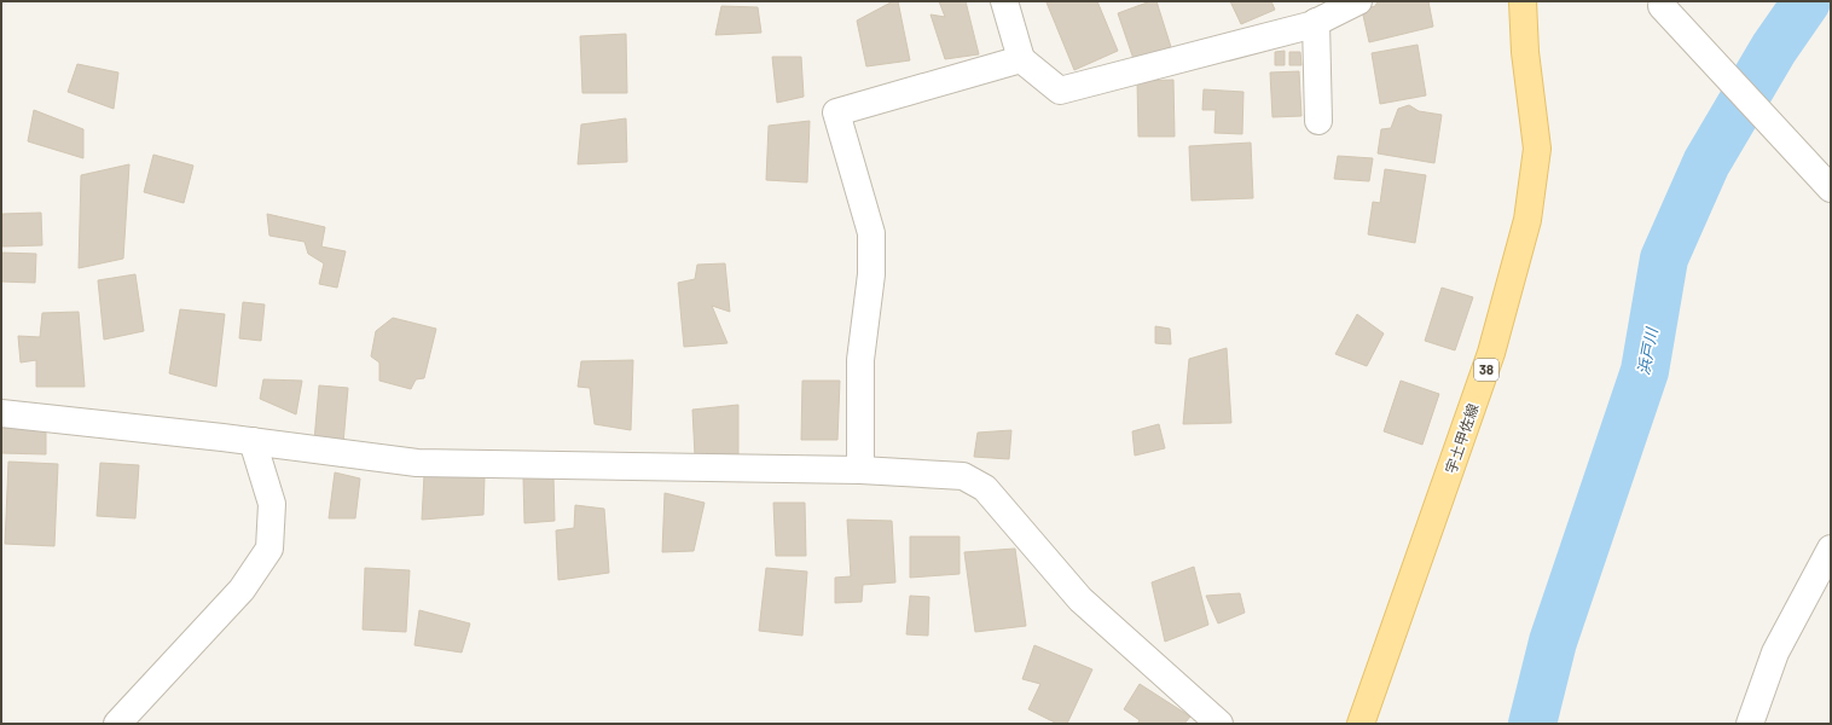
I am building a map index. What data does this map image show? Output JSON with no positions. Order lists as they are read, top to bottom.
{
  "streets": {
    "main road": ["38", "宇土甲佐線"]
  },
  "water": ["浜戸川"]
}
